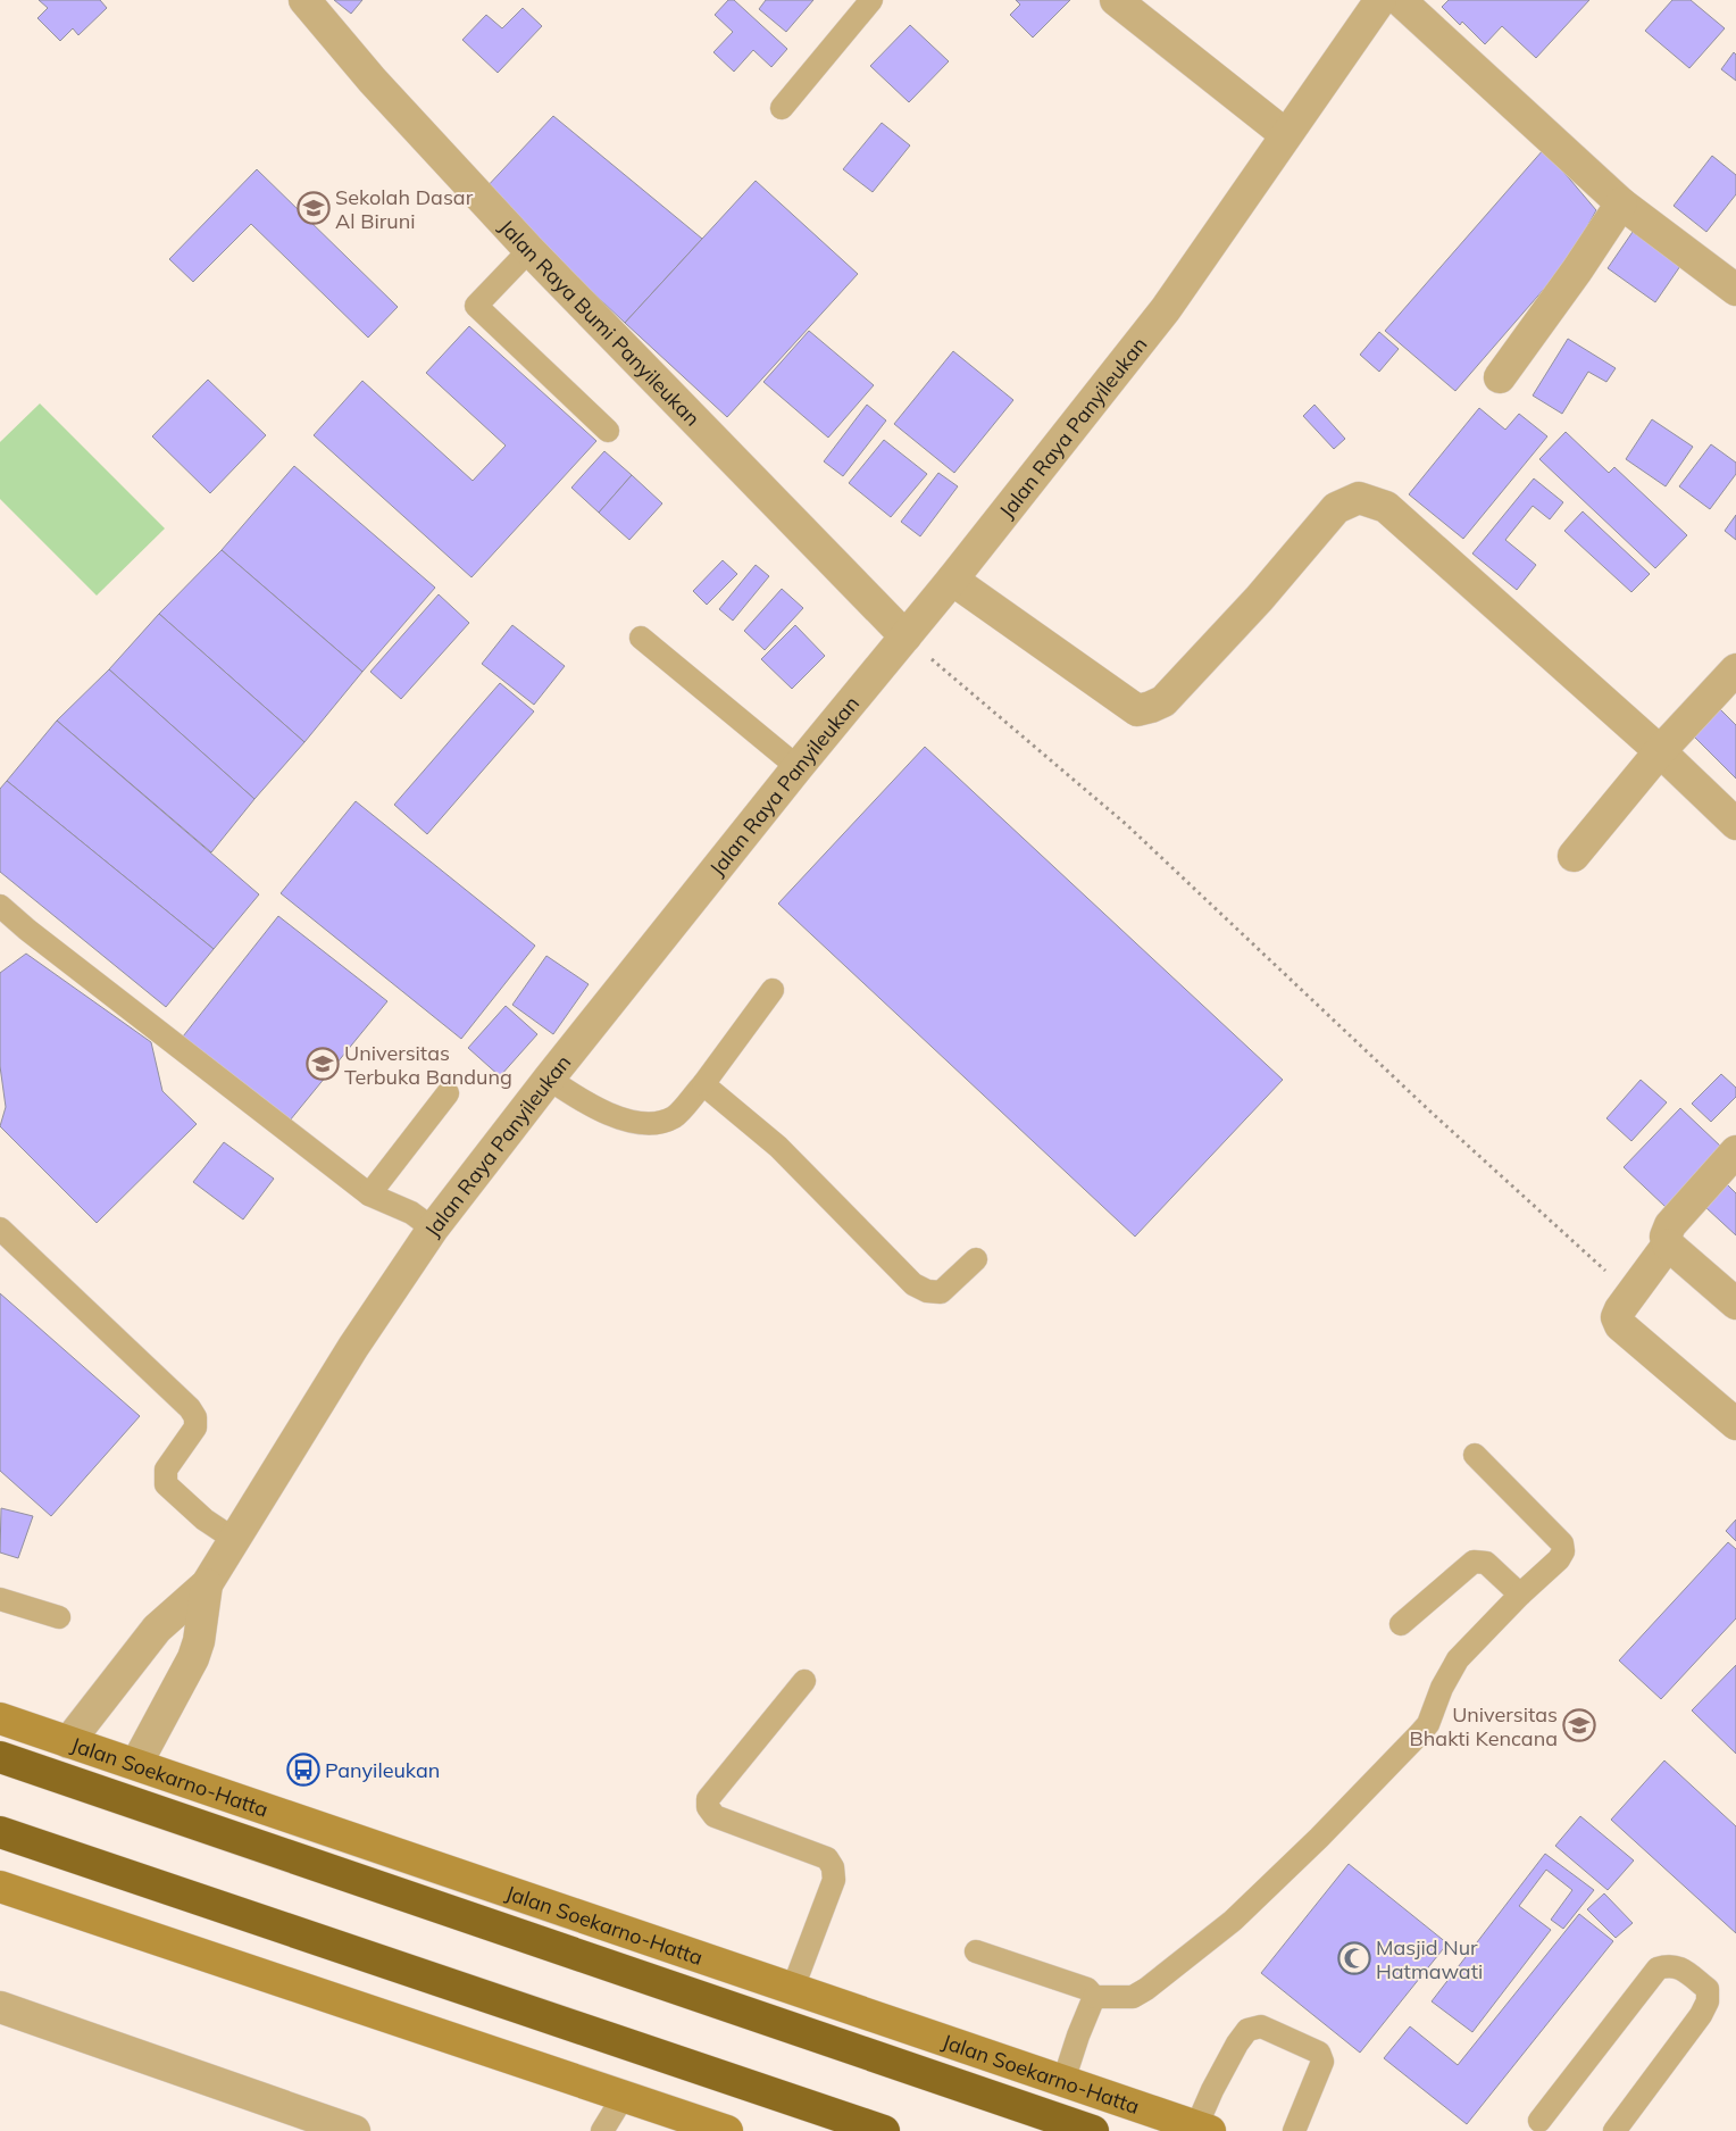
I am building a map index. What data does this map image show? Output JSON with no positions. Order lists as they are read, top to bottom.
{
  "streets": {
    "highway": ["Jalan Soekarno-Hatta"],
    "street": ["Jalan Raya Bumi Panyileukan", "Jalan Raya Panyileukan"]
  },
  "crossings": [
    ["Jalan Raya Bumi Panyileukan", "Jalan Raya Panyileukan"],
    ["Jalan Raya Panyileukan", "Jalan Soekarno-Hatta"]
  ],
  "places": {
    "school or university": ["Sekolah Dasar Al Biruni", "Universitas Terbuka Bandung", "Universitas Bhakti Kencana"],
    "bus stop": ["Panyileukan"],
    "mosque": ["Masjid Nur Hatmawati"]
  }
}
